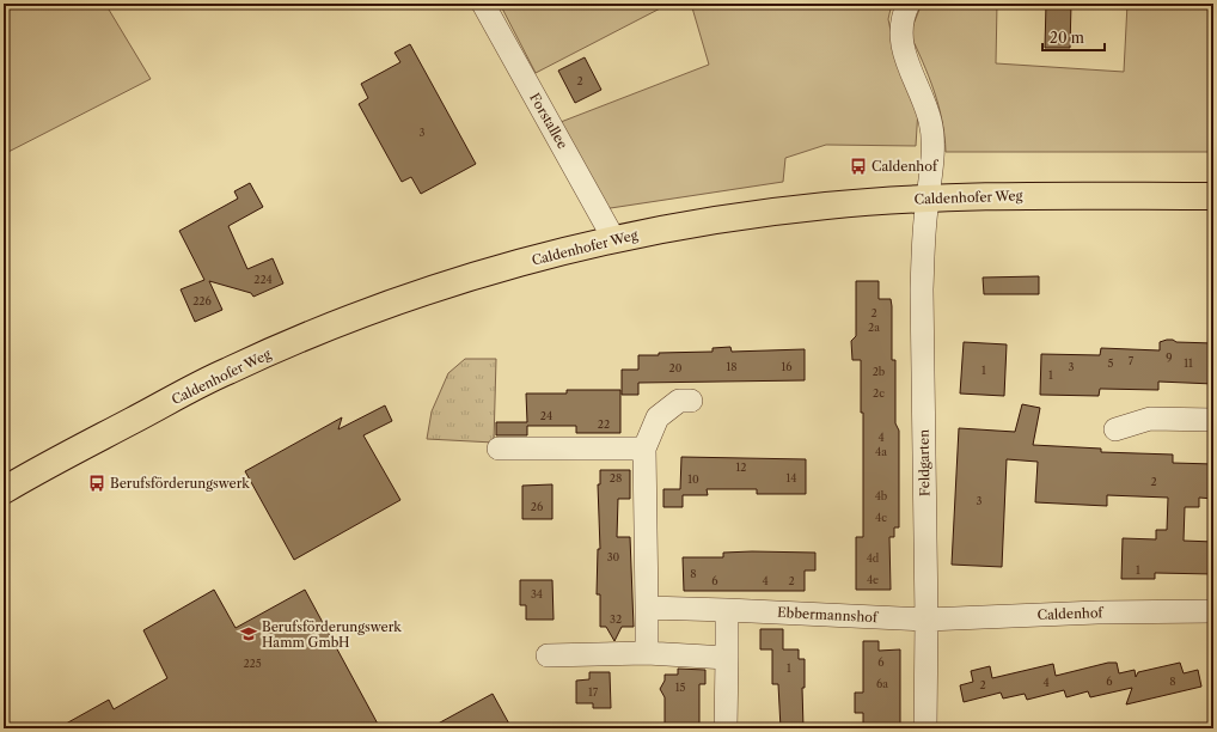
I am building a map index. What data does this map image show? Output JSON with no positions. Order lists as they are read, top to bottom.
{
  "streets": {
    "main road": ["Caldenhofer Weg"],
    "street": [
      "Forstallee",
      "Feldgarten",
      "Caldenhof",
      "Ebbermannshof"
    ]
  },
  "crossings": [
    ["Forstallee", "Caldenhofer Weg"],
    ["Caldenhofer Weg", "Feldgarten"],
    ["Feldgarten", "Caldenhof"],
    ["Feldgarten", "Ebbermannshof"],
    ["Caldenhof", "Ebbermannshof"]
  ],
  "places": {
    "bus stop": ["Caldenhof", "Berufsförderungswerk"],
    "school or university": ["Berufsförderungswerk Hamm GmbH"]
  },
  "house_numbers": [
    "2",
    "3",
    "224",
    "226",
    "2",
    "2a",
    "9",
    "7",
    "5",
    "11",
    "18",
    "16",
    "3",
    "20",
    "1",
    "2b",
    "1",
    "2c",
    "24",
    "22",
    "4",
    "4a",
    "12",
    "28",
    "14",
    "10",
    "2",
    "4b",
    "3",
    "26",
    "4c",
    "30",
    "4d",
    "1",
    "8",
    "4e",
    "6",
    "4",
    "2",
    "34",
    "32",
    "6",
    "225",
    "1",
    "6",
    "8",
    "4",
    "6a",
    "2",
    "15",
    "17"
  ],
  "scale_bar": "20 m"
}
